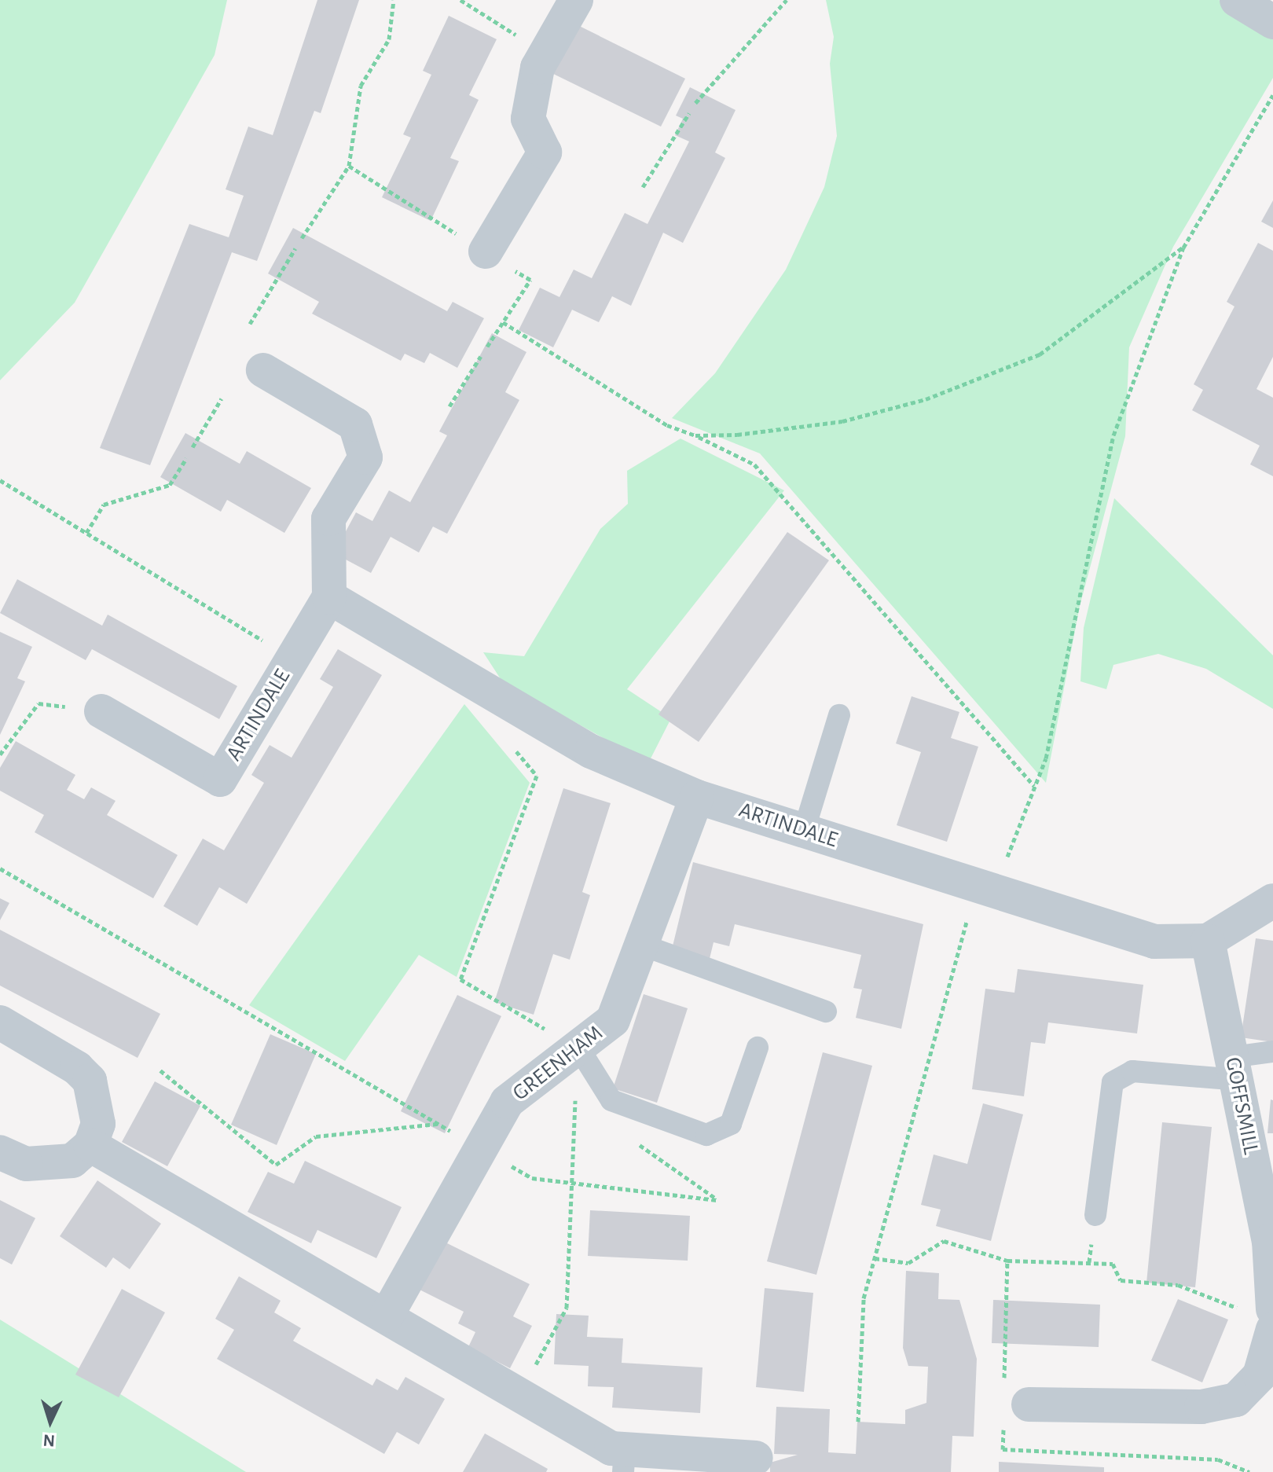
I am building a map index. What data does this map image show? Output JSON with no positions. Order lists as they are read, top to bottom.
{
  "streets": {
    "street": ["ARTINDALE", "GREENHAM", "GOFFSMILL"]
  },
  "crossings": [
    ["ARTINDALE", "GREENHAM"],
    ["ARTINDALE", "GOFFSMILL"]
  ],
  "north": "bottom"
}
